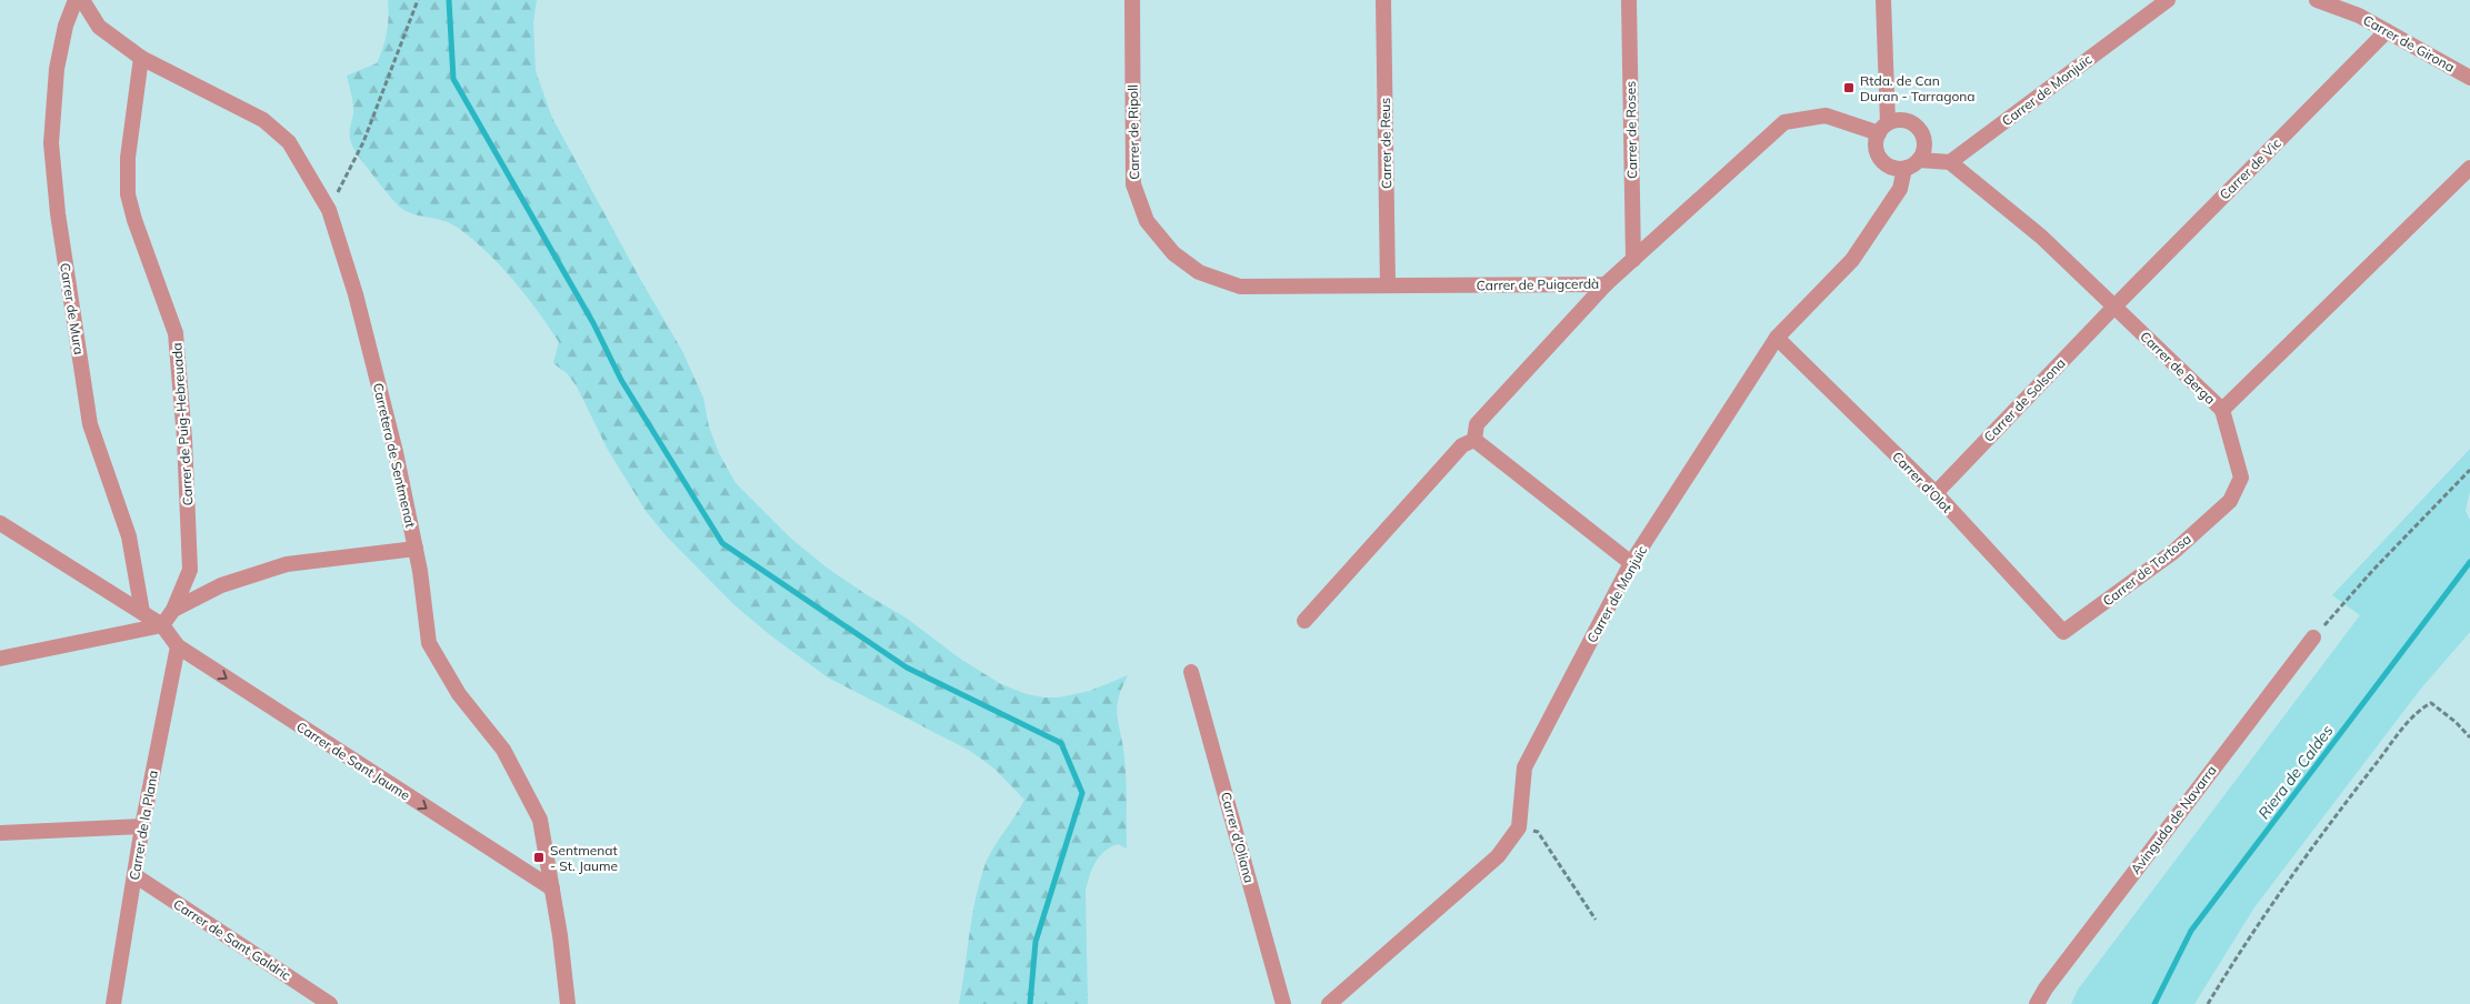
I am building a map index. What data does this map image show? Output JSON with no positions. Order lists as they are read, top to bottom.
{
  "streets": {
    "street": [
      "Carrer de Girona",
      "Carrer de Monjuïc",
      "Carrer de Roses",
      "Carrer de Ripoll",
      "Carrer de Reus",
      "Carrer de Vic",
      "Carrer de Puigcerdà",
      "Carrer de Mura",
      "Carrer de Berga",
      "Carrer de Solsona",
      "Carrer de Puig-Hebreuada",
      "Carretera de Sentmenat",
      "Carrer d'Olot",
      "Carrer de Tortosa",
      "Carrer de Sant Jaume",
      "Avinguda de Navarra",
      "Carrer de la Plana",
      "Carrer d'Oliana",
      "Carrer de Sant Galdric"
    ]
  },
  "crossings": [
    ["Carrer de Girona", "Carrer de Vic"],
    ["Carrer de Monjuïc", "Carrer de Puigcerdà"],
    ["Carrer de Monjuïc", "Carrer de Berga"],
    ["Carrer de Monjuïc", "Carrer d'Olot"],
    ["Carrer de Roses", "Carrer de Puigcerdà"],
    ["Carrer de Ripoll", "Carrer de Puigcerdà"],
    ["Carrer de Reus", "Carrer de Puigcerdà"],
    ["Carrer de Vic", "Carrer de Berga"],
    ["Carrer de Vic", "Carrer de Solsona"],
    ["Carrer de Mura", "Carrer de Sant Jaume"],
    ["Carrer de Berga", "Carrer de Solsona"],
    ["Carrer de Berga", "Carrer de Tortosa"],
    ["Carrer de Solsona", "Carrer d'Olot"],
    ["Carrer de Puig-Hebreuada", "Carretera de Sentmenat"],
    ["Carrer de Puig-Hebreuada", "Carrer de Sant Jaume"],
    ["Carretera de Sentmenat", "Carrer de Sant Jaume"],
    ["Carrer d'Olot", "Carrer de Tortosa"],
    ["Carrer de Sant Jaume", "Carrer de la Plana"],
    ["Carrer de la Plana", "Carrer de Sant Galdric"]
  ],
  "one_way": ["Carrer de Sant Jaume"],
  "water": ["Riera de Caldes"],
  "places": {
    "transit": ["Rtda. de Can Duran - Tarragona", "Sentmenat - St. Jaume"]
  }
}
